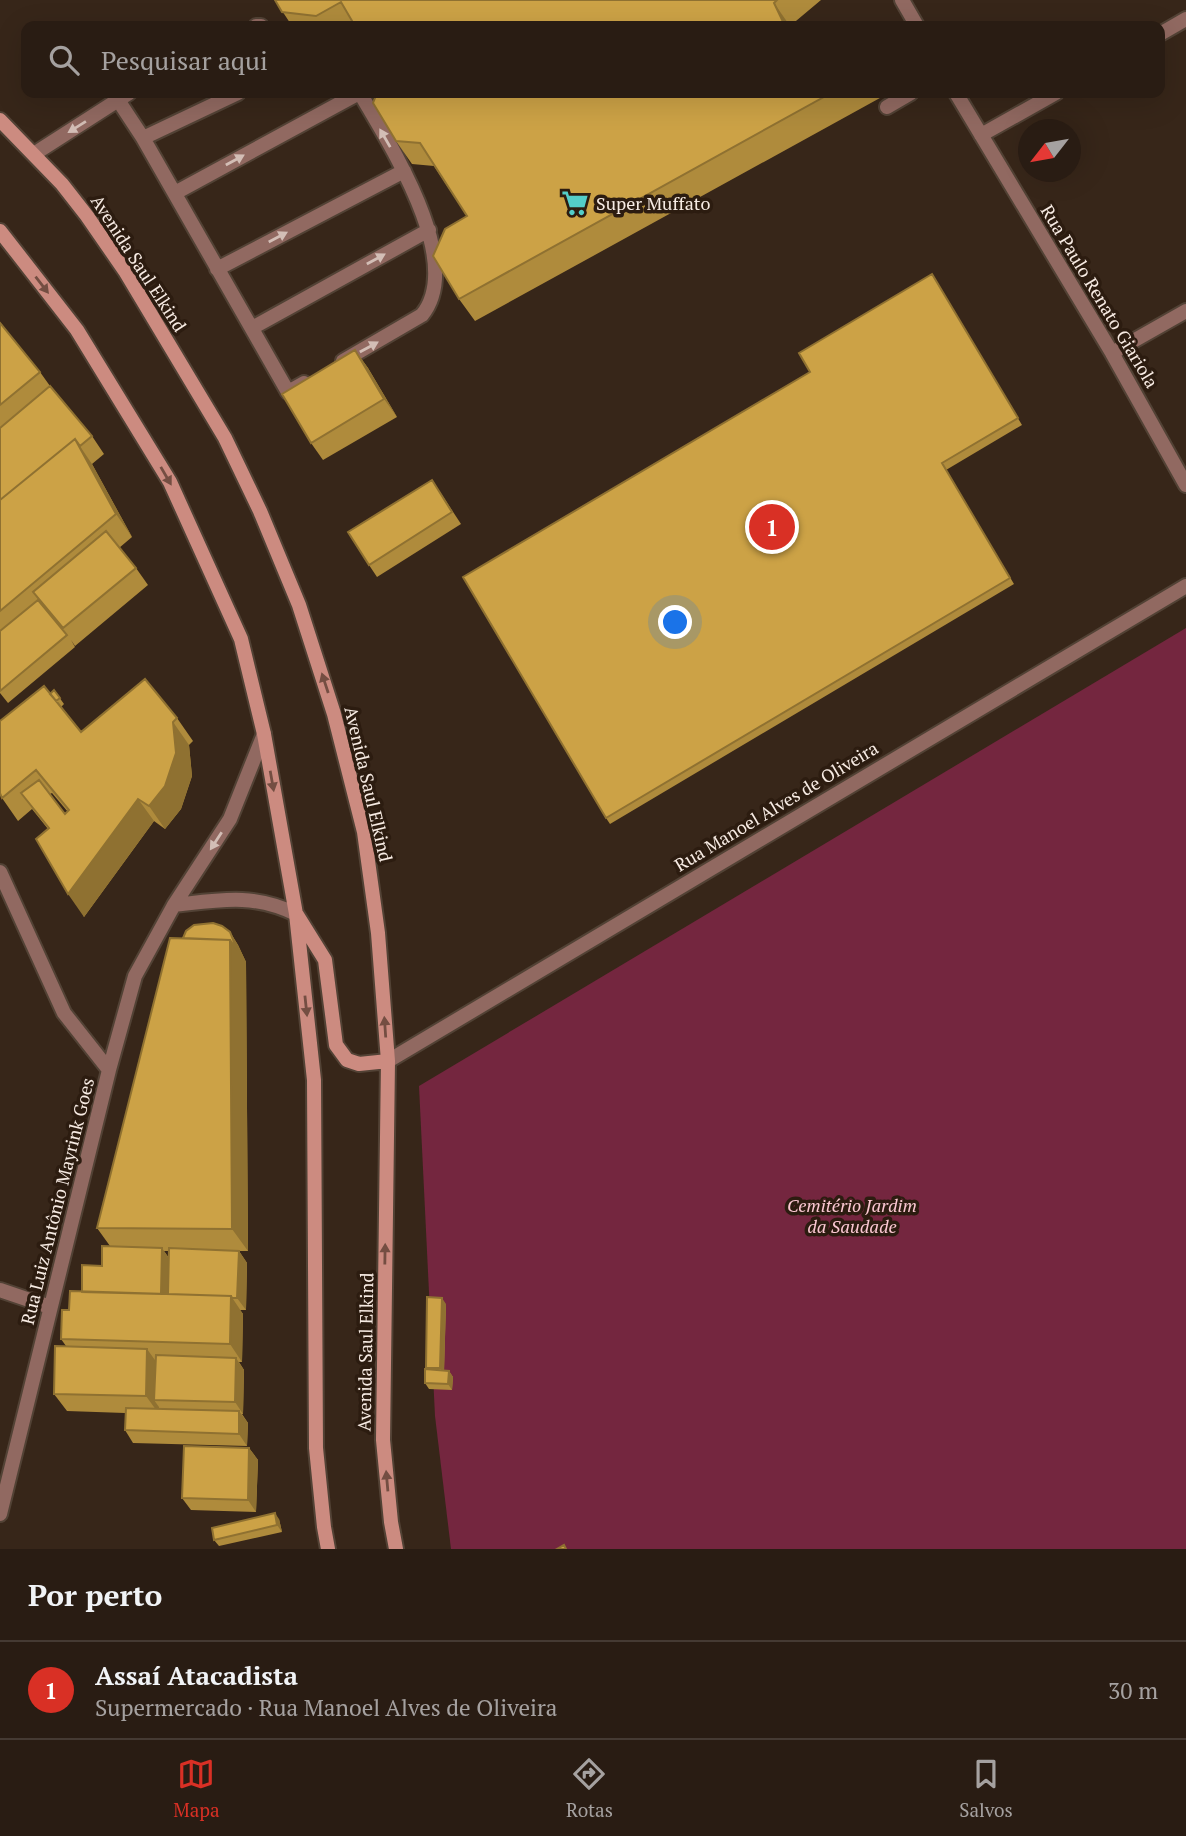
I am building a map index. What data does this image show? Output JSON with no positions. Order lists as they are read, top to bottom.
{
  "streets": {
    "main road": ["Avenida Saul Elkind"],
    "street": ["Rua Paulo Renato Giariola", "Rua Manoel Alves de Oliveira", "Rua Luiz Antônio Mayrink Goes"]
  },
  "crossings": [
    ["Avenida Saul Elkind", "Rua Manoel Alves de Oliveira"]
  ],
  "parks": ["Cemitério Jardim da Saudade"],
  "places": {
    "supermarket": ["Super Muffato"]
  },
  "north": "bottom left",
  "page": {
    "search": "Pesquisar aqui",
    "pins": "1",
    "heading": "Por perto",
    "list": [
      {
        "mark": "1",
        "name": "Assaí Atacadista",
        "note": "Supermercado · Rua Manoel Alves de Oliveira",
        "value": "30 m"
      }
    ],
    "nav": ["Mapa", "Rotas", "Salvos"]
  }
}
